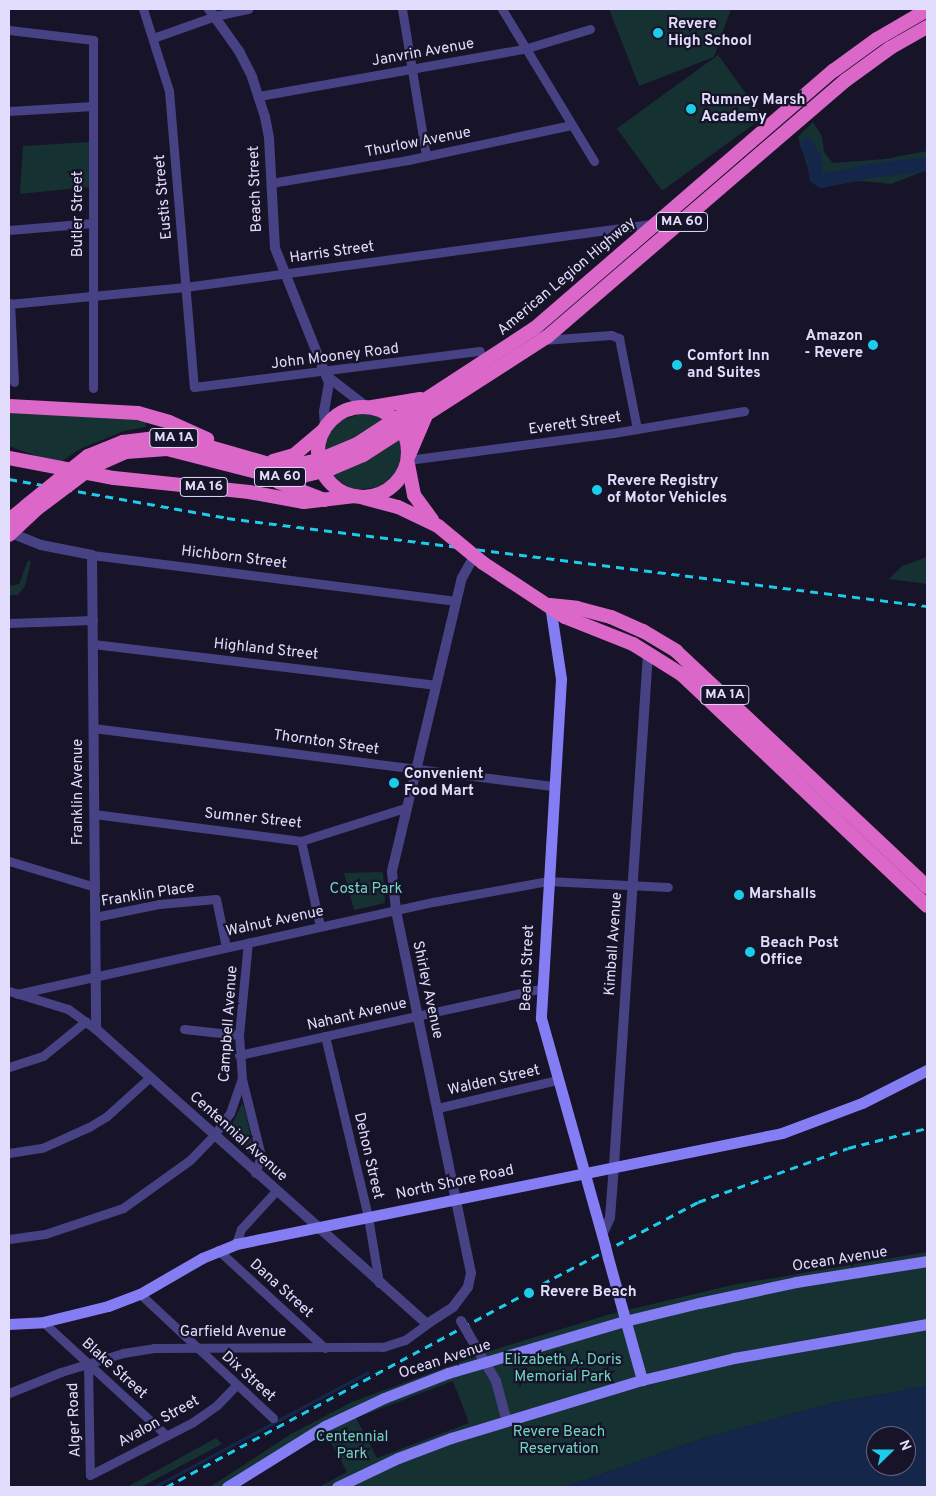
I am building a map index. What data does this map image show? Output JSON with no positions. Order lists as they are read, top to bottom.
{
  "streets": {
    "highway": [
      "MA 60",
      "American Legion Highway",
      "MA 1A",
      "MA 16"
    ],
    "main road": ["Beach Street", "North Shore Road", "Ocean Avenue"],
    "street": [
      "Janvrin Avenue",
      "Thurlow Avenue",
      "Eustis Street",
      "Butler Street",
      "Harris Street",
      "John Mooney Road",
      "Everett Street",
      "Hichborn Street",
      "Highland Street",
      "Thornton Street",
      "Franklin Avenue",
      "Sumner Street",
      "Franklin Place",
      "Walnut Avenue",
      "Kimball Avenue",
      "Shirley Avenue",
      "Nahant Avenue",
      "Campbell Avenue",
      "Walden Street",
      "Centennial Avenue",
      "Dehon Street",
      "Dana Street",
      "Garfield Avenue",
      "Blake Street",
      "Dix Street",
      "Alger Road",
      "Avalon Street"
    ]
  },
  "crossings": [
    ["Janvrin Avenue", "Beach Street"],
    ["Thurlow Avenue", "Beach Street"],
    ["Beach Street", "Harris Street"],
    ["Beach Street", "John Mooney Road"],
    ["Beach Street", "MA 1A"],
    ["Beach Street", "Thornton Street"],
    ["Beach Street", "Walnut Avenue"],
    ["Beach Street", "Kimball Avenue"],
    ["Beach Street", "Nahant Avenue"],
    ["Beach Street", "Walden Street"],
    ["Beach Street", "North Shore Road"],
    ["Beach Street", "Ocean Avenue"],
    ["Eustis Street", "Harris Street"],
    ["Eustis Street", "John Mooney Road"],
    ["Butler Street", "Harris Street"],
    ["MA 60", "American Legion Highway"],
    ["MA 60", "MA 1A"],
    ["Harris Street", "American Legion Highway"],
    ["American Legion Highway", "MA 1A"],
    ["Everett Street", "MA 1A"],
    ["MA 1A", "MA 16"],
    ["MA 1A", "Hichborn Street"],
    ["MA 1A", "Kimball Avenue"],
    ["MA 1A", "Shirley Avenue"],
    ["Hichborn Street", "Franklin Avenue"],
    ["Hichborn Street", "Shirley Avenue"],
    ["Highland Street", "Franklin Avenue"],
    ["Highland Street", "Shirley Avenue"],
    ["Thornton Street", "Franklin Avenue"],
    ["Thornton Street", "Shirley Avenue"],
    ["Franklin Avenue", "Sumner Street"],
    ["Franklin Avenue", "Franklin Place"],
    ["Franklin Avenue", "Walnut Avenue"],
    ["Franklin Avenue", "Centennial Avenue"],
    ["Sumner Street", "Shirley Avenue"],
    ["Franklin Place", "Walnut Avenue"],
    ["Walnut Avenue", "Kimball Avenue"],
    ["Walnut Avenue", "Shirley Avenue"],
    ["Walnut Avenue", "Campbell Avenue"],
    ["Walnut Avenue", "Centennial Avenue"],
    ["Kimball Avenue", "North Shore Road"],
    ["Shirley Avenue", "Nahant Avenue"],
    ["Shirley Avenue", "Walden Street"],
    ["Shirley Avenue", "North Shore Road"],
    ["Shirley Avenue", "Garfield Avenue"],
    ["Nahant Avenue", "Campbell Avenue"],
    ["Nahant Avenue", "Dehon Street"],
    ["Campbell Avenue", "Centennial Avenue"],
    ["Centennial Avenue", "Dehon Street"],
    ["Centennial Avenue", "North Shore Road"],
    ["Centennial Avenue", "Garfield Avenue"],
    ["Dehon Street", "North Shore Road"],
    ["North Shore Road", "Dana Street"],
    ["North Shore Road", "Blake Street"],
    ["North Shore Road", "Dix Street"],
    ["Dana Street", "Garfield Avenue"],
    ["Garfield Avenue", "Blake Street"],
    ["Garfield Avenue", "Dix Street"],
    ["Garfield Avenue", "Alger Road"],
    ["Blake Street", "Alger Road"],
    ["Blake Street", "Avalon Street"],
    ["Dix Street", "Avalon Street"],
    ["Alger Road", "Avalon Street"]
  ],
  "parks": [
    "Costa Park",
    "Elizabeth A. Doris Memorial Park",
    "Revere Beach Reservation",
    "Centennial Park"
  ],
  "places": [
    "Revere High School",
    "Rumney Marsh Academy",
    "Amazon - Revere",
    "Comfort Inn and Suites",
    "Revere Registry of Motor Vehicles",
    "Convenient Food Mart",
    "Marshalls",
    "Beach Post Office",
    "Revere Beach"
  ],
  "north": "right"
}
